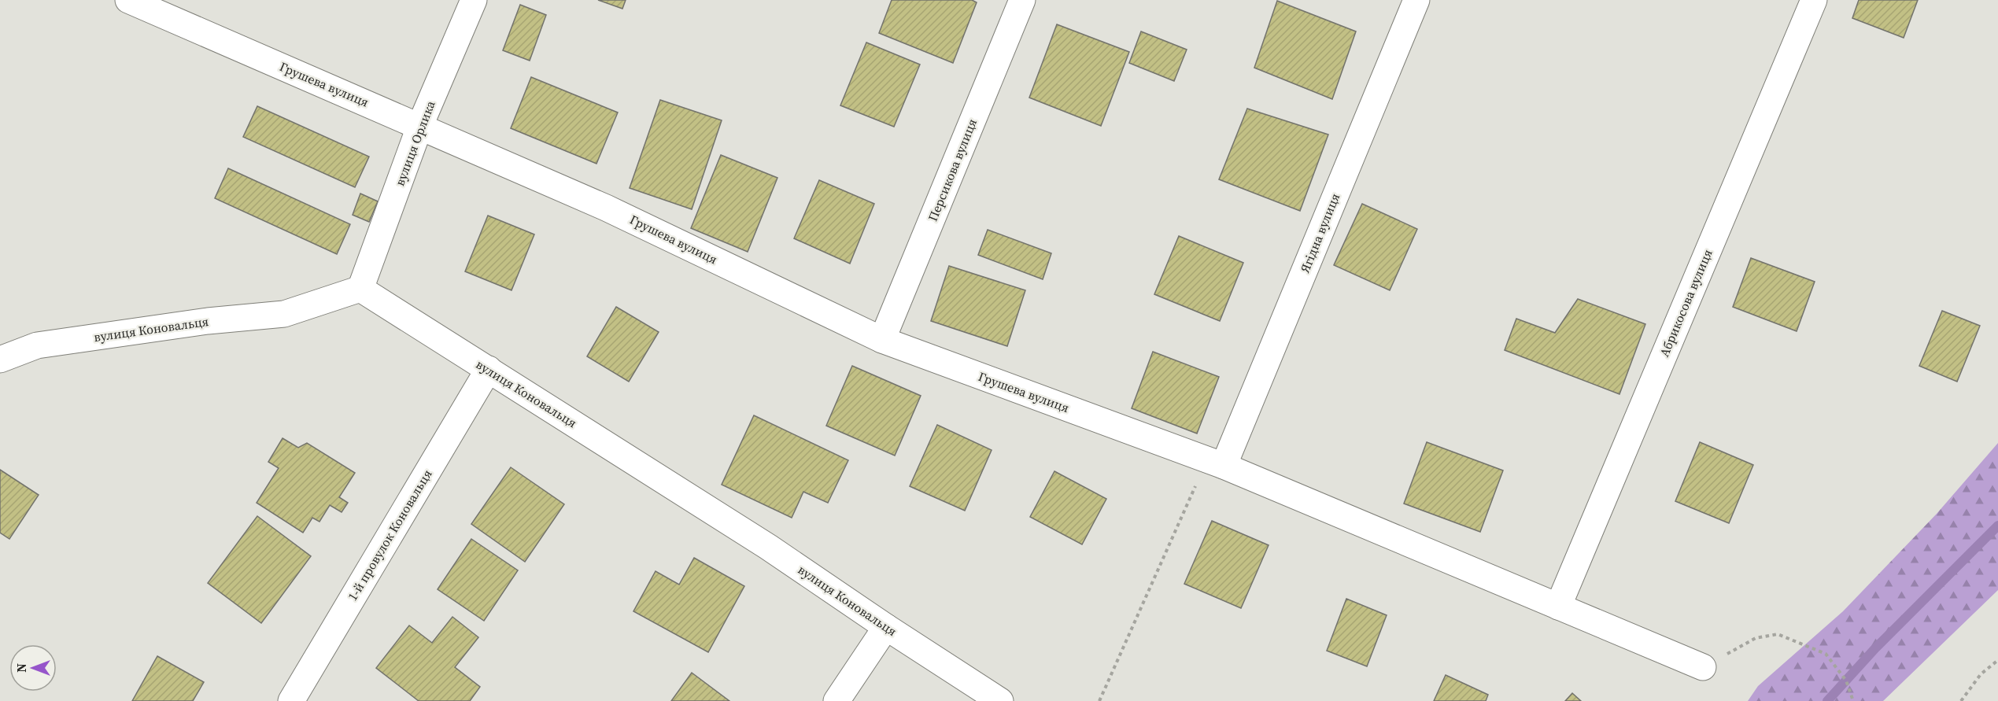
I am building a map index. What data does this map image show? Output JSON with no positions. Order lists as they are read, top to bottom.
{
  "streets": {
    "street": [
      "Грушева вулиця",
      "вулиця Орлика",
      "Персикова вулиця",
      "Ягідна вулиця",
      "Абрикосова вулиця",
      "вулиця Коновальця",
      "1-й провулок Коновальця"
    ]
  },
  "crossings": [
    ["Грушева вулиця", "вулиця Орлика"],
    ["Грушева вулиця", "Персикова вулиця"],
    ["Грушева вулиця", "Ягідна вулиця"],
    ["Грушева вулиця", "Абрикосова вулиця"],
    ["вулиця Орлика", "вулиця Коновальця"],
    ["вулиця Коновальця", "1-й провулок Коновальця"]
  ],
  "north": "left"
}
